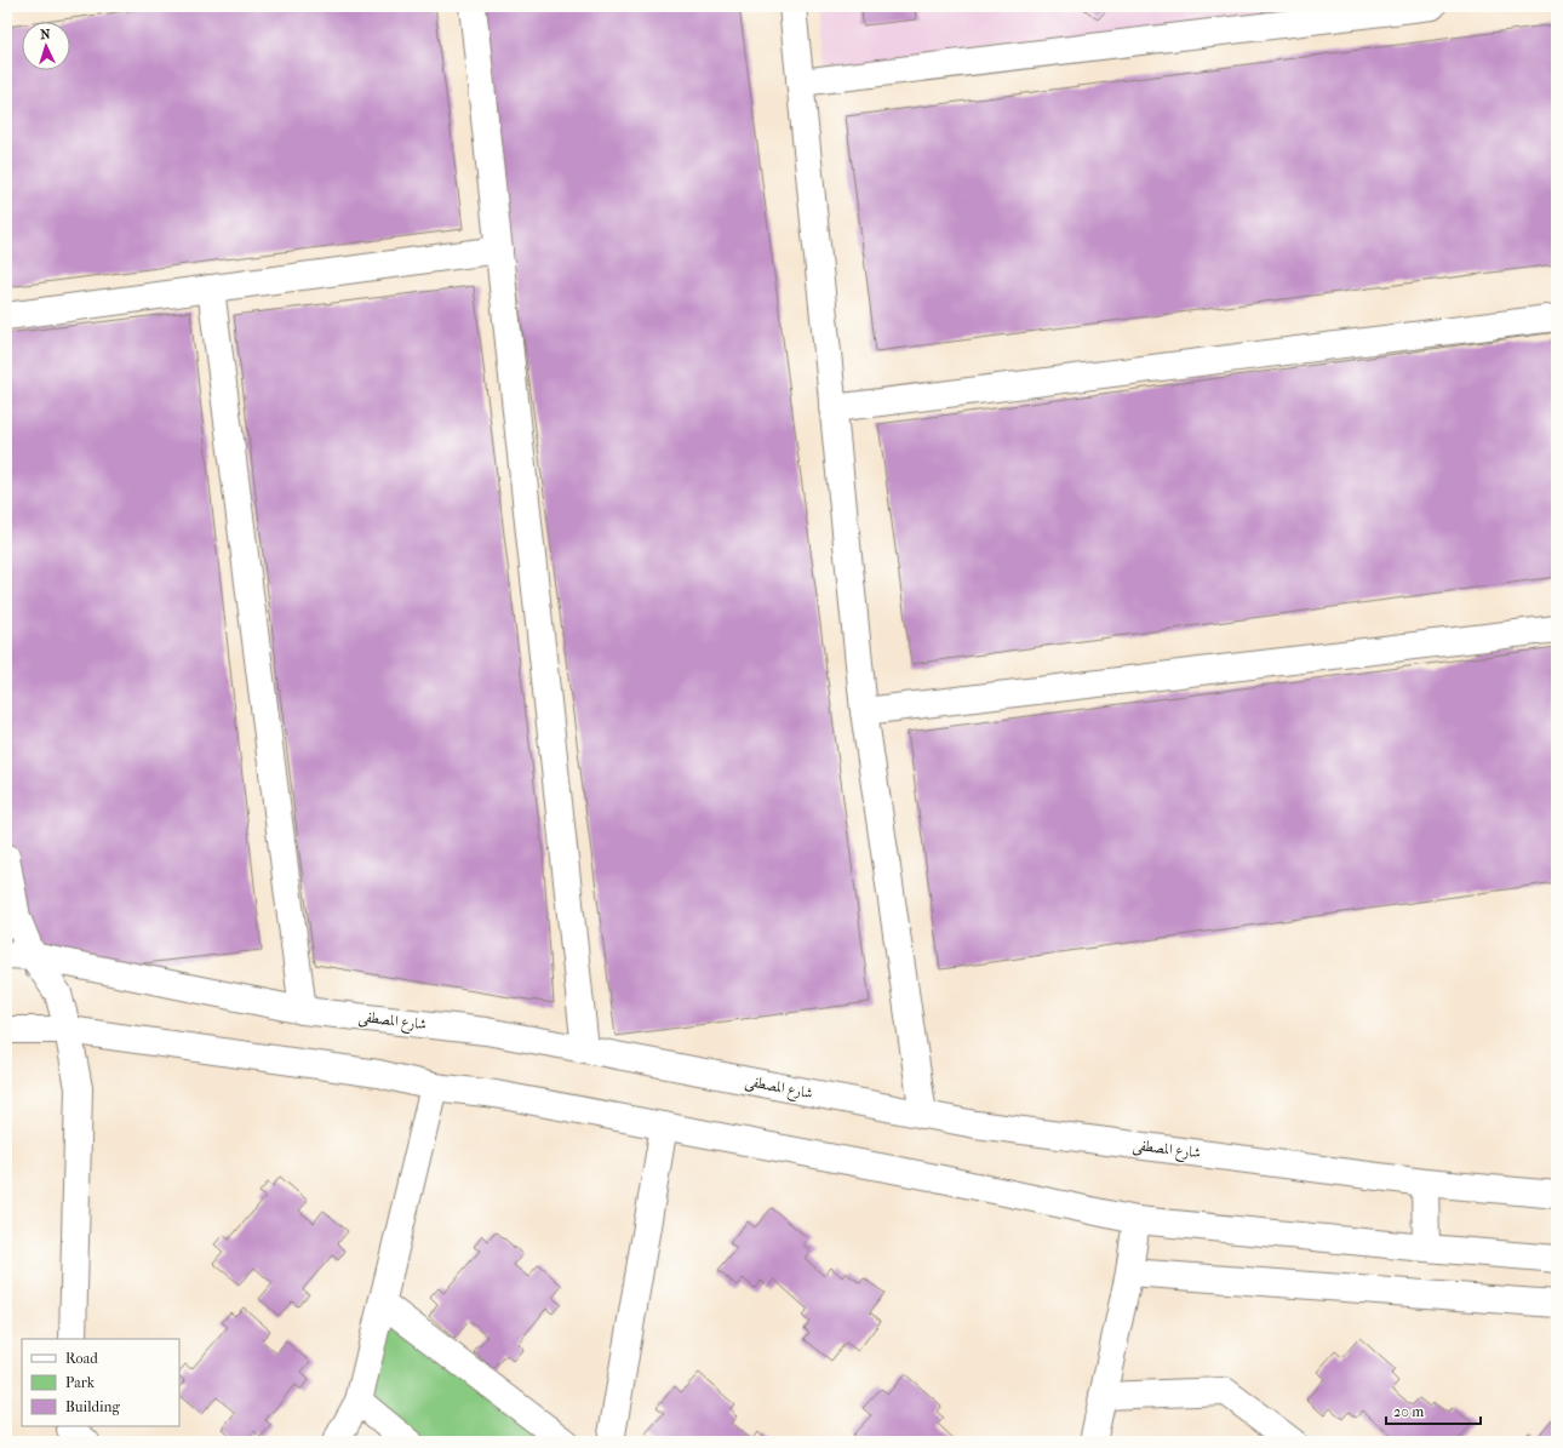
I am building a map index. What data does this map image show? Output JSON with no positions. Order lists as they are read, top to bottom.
{
  "streets": {
    "street": ["شارع المصطفى"]
  },
  "legend": ["Road", "Park", "Building"],
  "scale_bar": "20 m",
  "north": "top"
}
